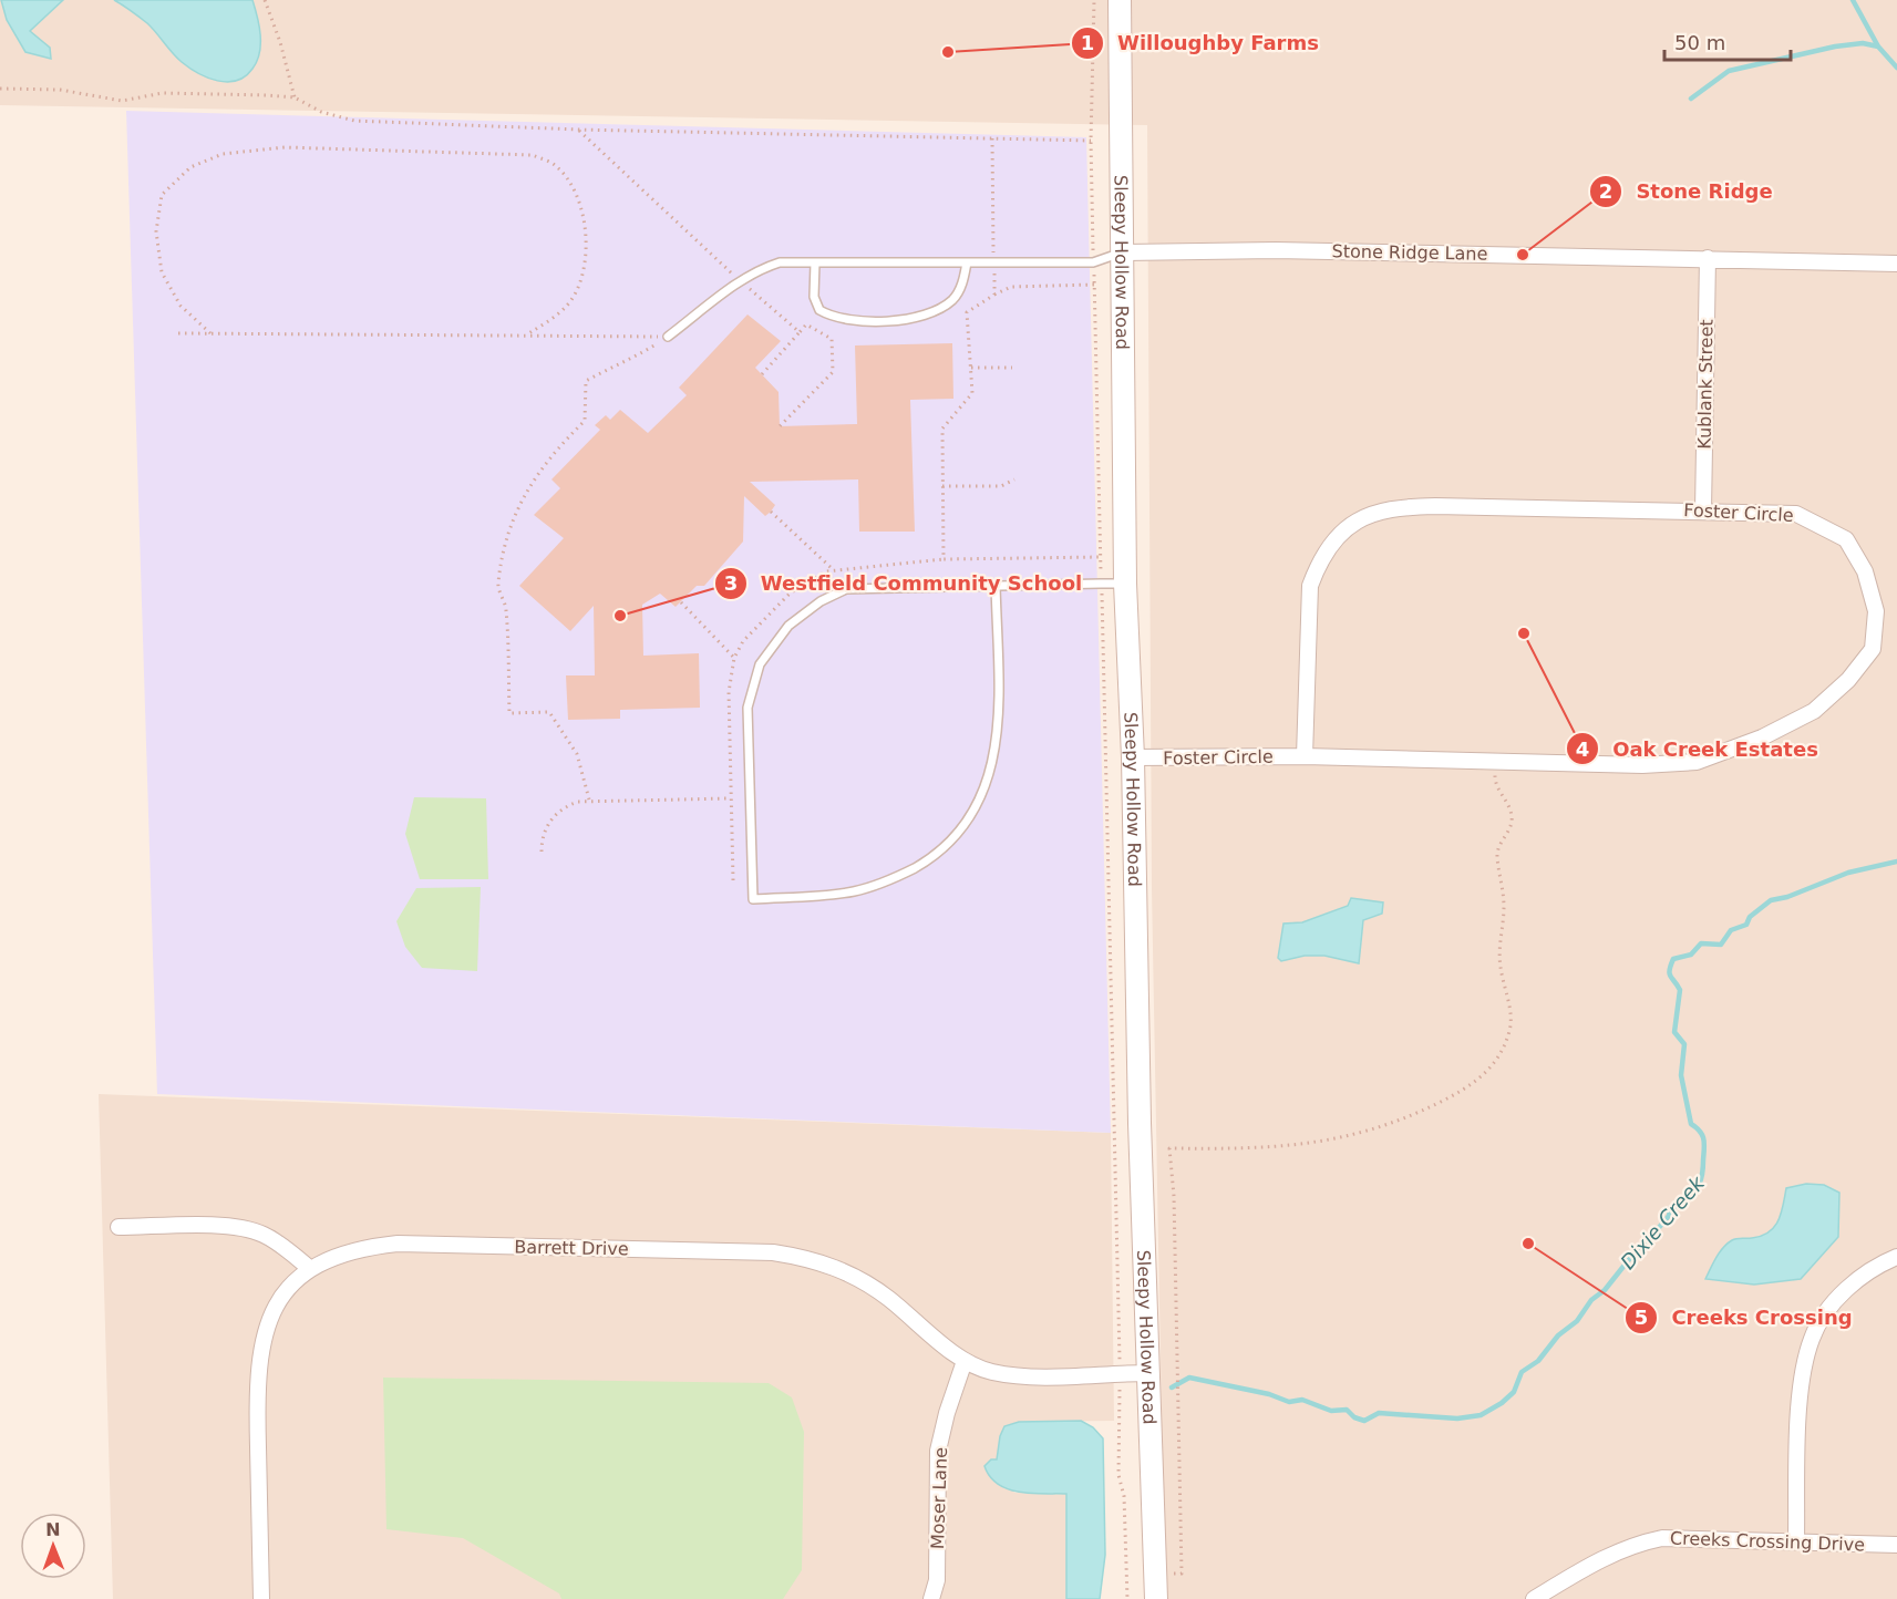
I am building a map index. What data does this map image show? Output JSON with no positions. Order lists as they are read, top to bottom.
{
  "streets": {
    "street": [
      "Stone Ridge Lane",
      "Sleepy Hollow Road",
      "Kublank Street",
      "Foster Circle",
      "Barrett Drive",
      "Moser Lane",
      "Creeks Crossing Drive"
    ]
  },
  "crossings": [
    ["Stone Ridge Lane", "Sleepy Hollow Road"],
    ["Stone Ridge Lane", "Kublank Street"],
    ["Sleepy Hollow Road", "Foster Circle"],
    ["Sleepy Hollow Road", "Barrett Drive"],
    ["Kublank Street", "Foster Circle"],
    ["Barrett Drive", "Moser Lane"]
  ],
  "water": ["Dixie Creek"],
  "places": [
    "Willoughby Farms",
    "Stone Ridge",
    "Westfield Community School",
    "Oak Creek Estates",
    "Creeks Crossing"
  ],
  "scale_bar": "50 m",
  "north": "top"
}
